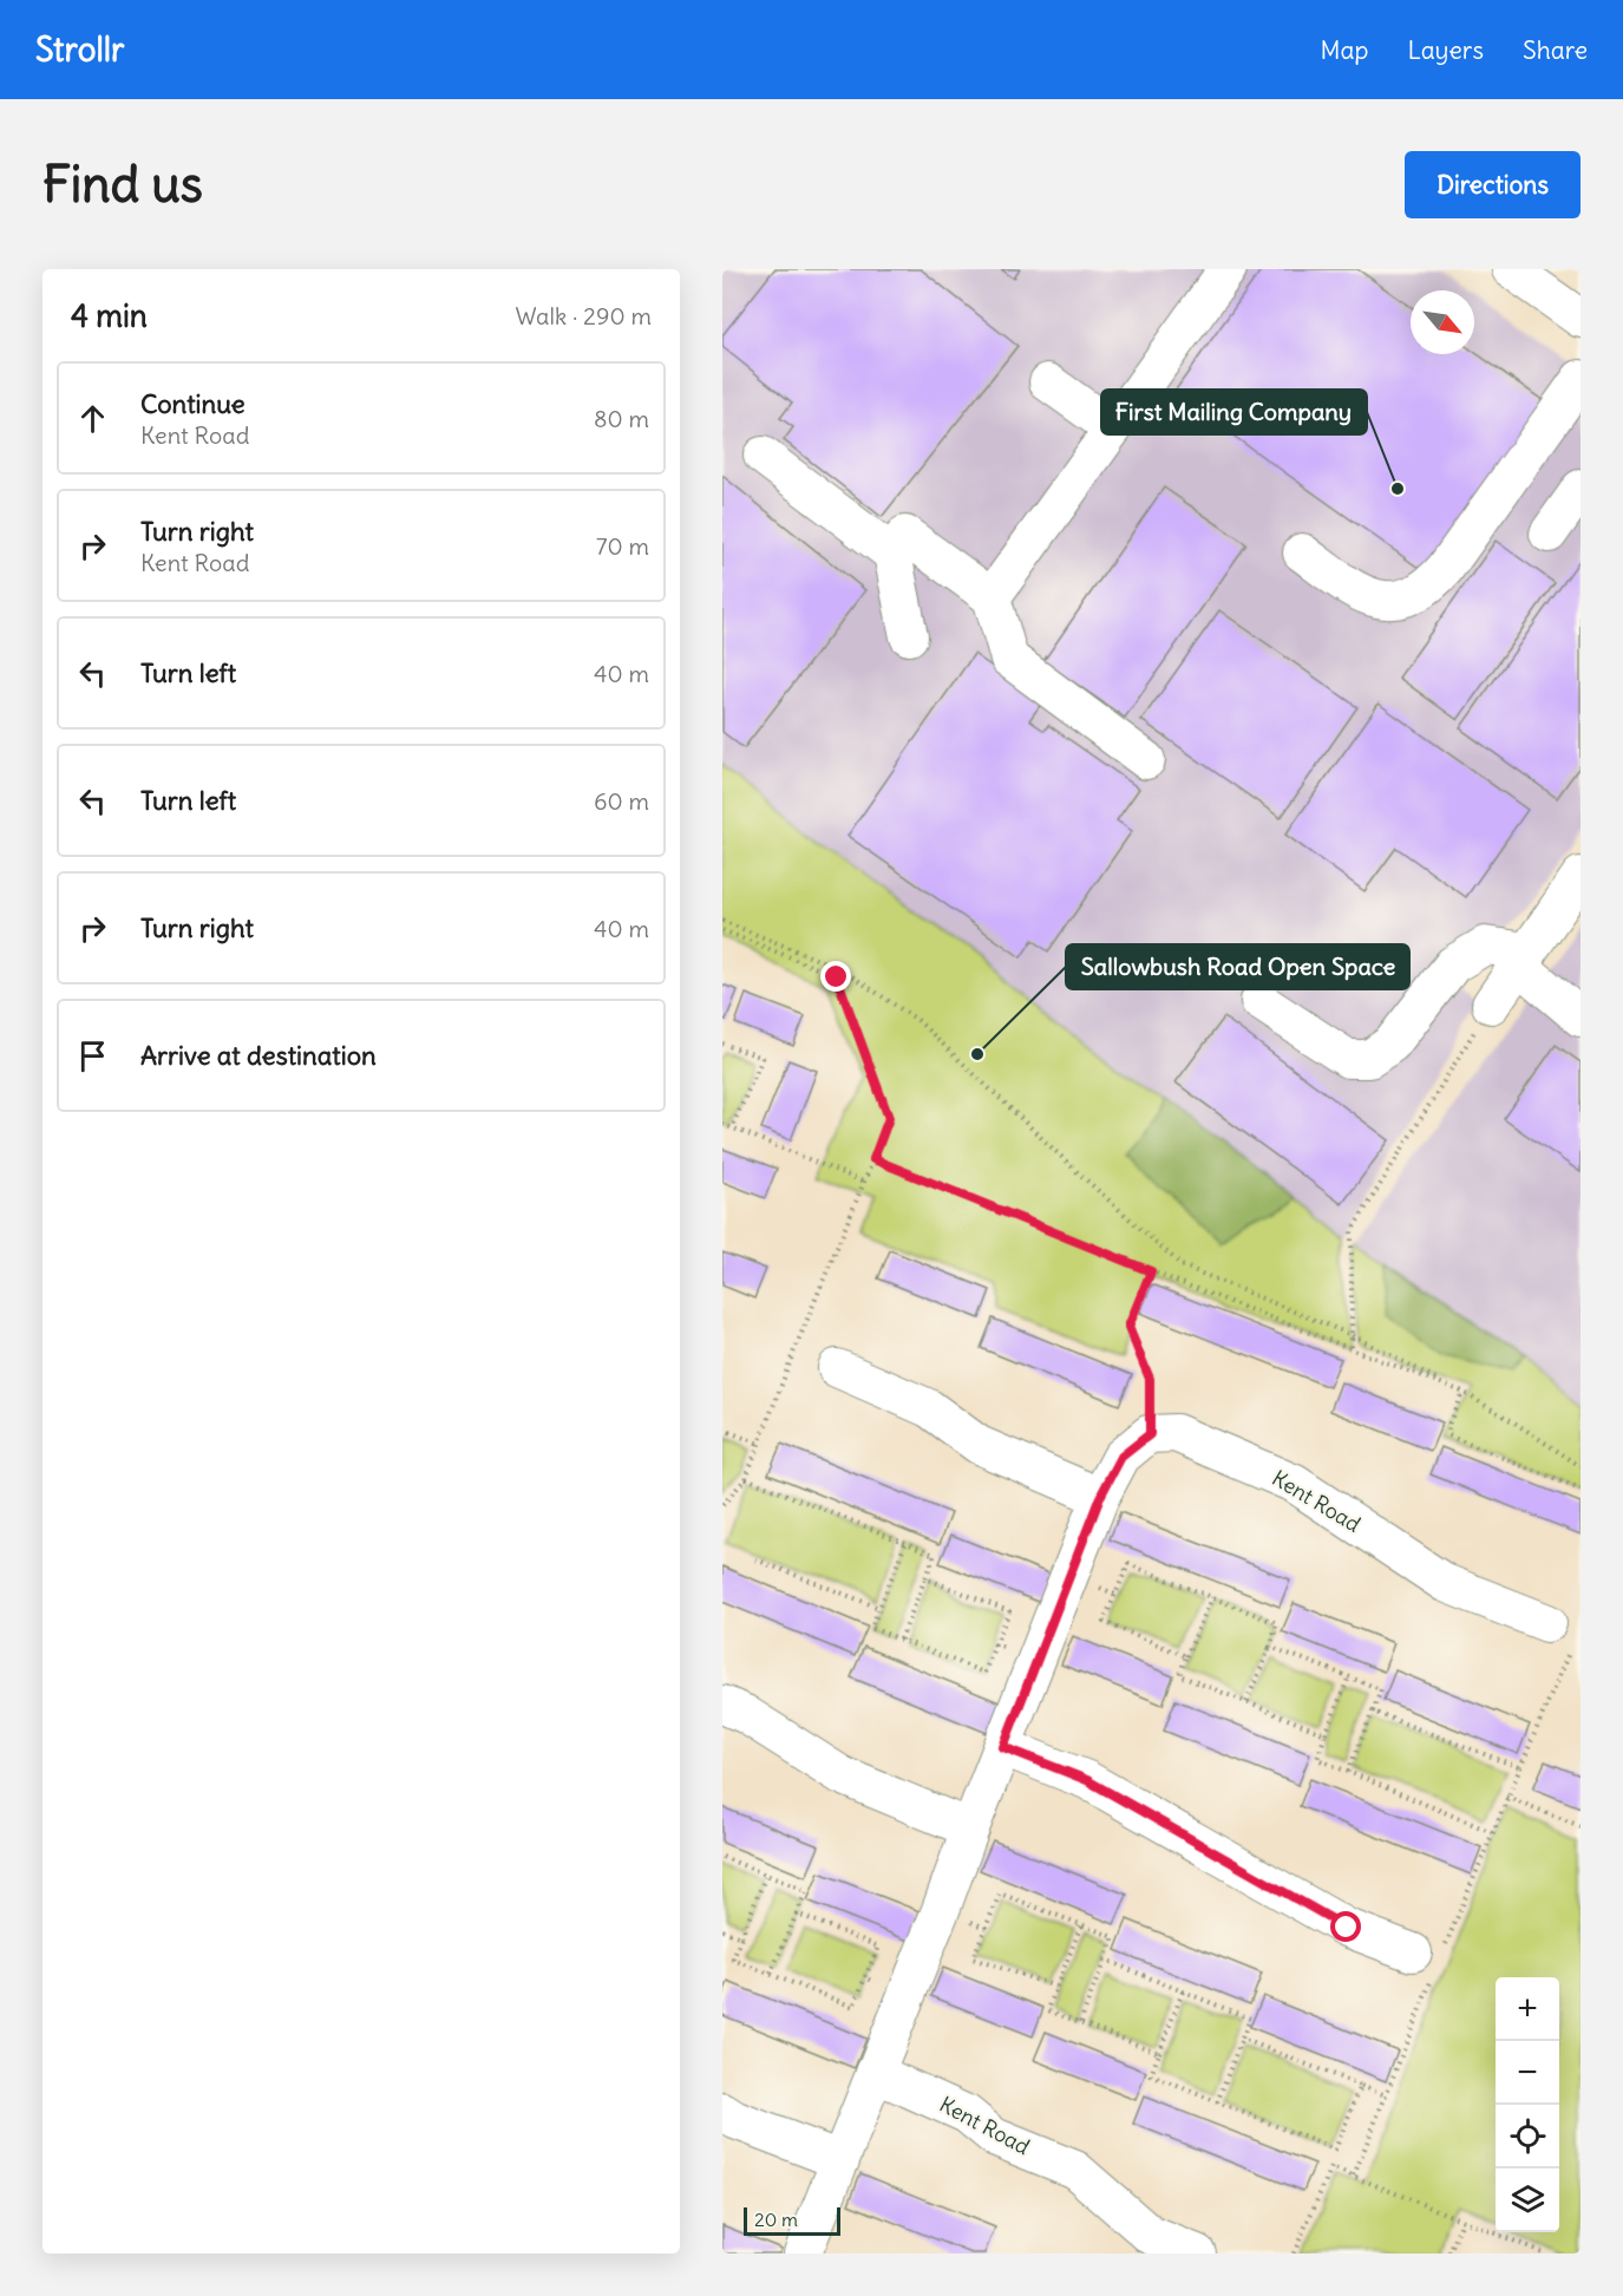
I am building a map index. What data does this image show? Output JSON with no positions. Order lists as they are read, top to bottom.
{
  "streets": {
    "street": ["Kent Road"]
  },
  "places": ["First Mailing Company", "Sallowbush Road Open Space"],
  "scale_bar": "20 m",
  "north": "bottom right",
  "page": {
    "header": "Strollr",
    "nav": ["Map", "Layers", "Share"],
    "buttons": "Directions",
    "title": "Find us",
    "heading": ["4 min", "Walk · 290 m"],
    "list": [
      ["Continue", "Kent Road", "80 m"],
      ["Turn right", "Kent Road", "70 m"],
      ["Turn left", "40 m"],
      ["Turn left", "60 m"],
      ["Turn right", "40 m"],
      "Arrive at destination"
    ],
    "map_buttons": ["+", "−"],
    "scale": "20 m"
  }
}
